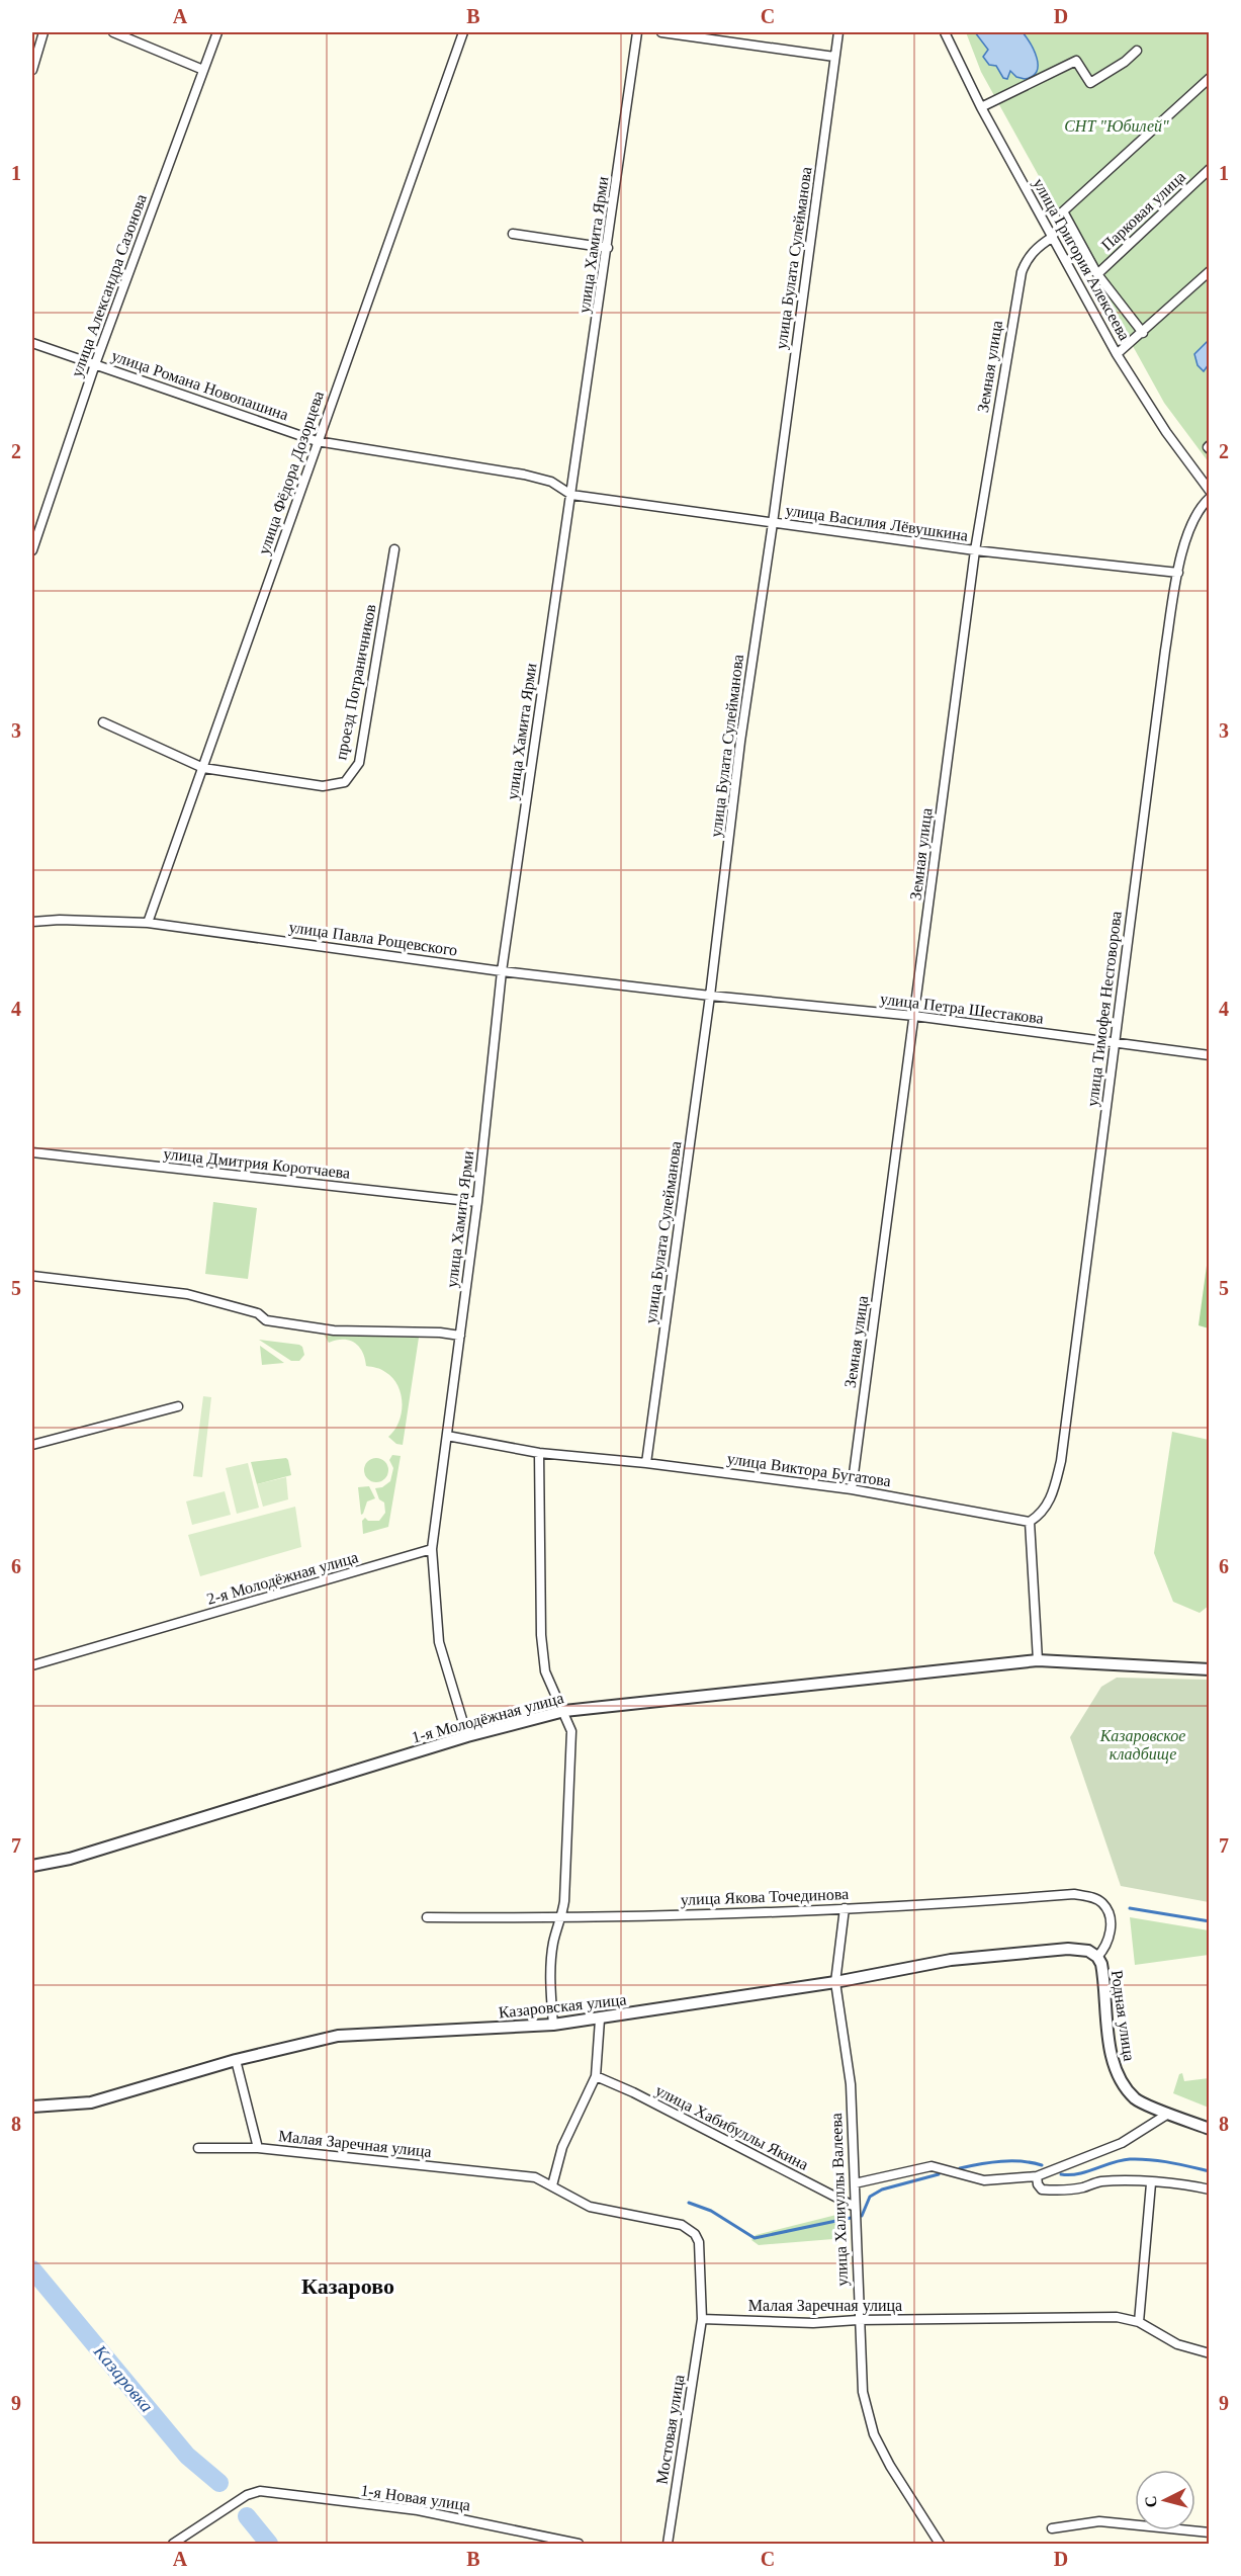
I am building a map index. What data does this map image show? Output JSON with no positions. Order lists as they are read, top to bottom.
{
  "streets": {
    "street": [
      "Парковая улица",
      "улица Хамита Ярми",
      "улица Булата Сулейманова",
      "улица Григория Алексеева",
      "улица Александра Сазонова",
      "Земная улица",
      "улица Романа Новопашина",
      "улица Фёдора Дозорцева",
      "улица Василия Лёвушкина",
      "проезд Пограничников",
      "улица Павла Рощевского",
      "улица Петра Шестакова",
      "улица Тимофея Несговорова",
      "улица Дмитрия Коротчаева",
      "улица Виктора Бугатова",
      "2-я Молодёжная улица",
      "1-я Молодёжная улица",
      "улица Якова Точединова",
      "Казаровская улица",
      "Родная улица",
      "улица Хабибуллы Якина",
      "Малая Заречная улица",
      "улица Халиуллы Валеева",
      "Мостовая улица",
      "1-я Новая улица"
    ]
  },
  "crossings": [
    ["улица Хамита Ярми", "улица Романа Новопашина"],
    ["улица Хамита Ярми", "улица Василия Лёвушкина"],
    ["улица Хамита Ярми", "улица Павла Рощевского"],
    ["улица Хамита Ярми", "улица Дмитрия Коротчаева"],
    ["улица Хамита Ярми", "улица Виктора Бугатова"],
    ["улица Булата Сулейманова", "улица Василия Лёвушкина"],
    ["улица Булата Сулейманова", "улица Павла Рощевского"],
    ["улица Булата Сулейманова", "улица Петра Шестакова"],
    ["улица Булата Сулейманова", "улица Виктора Бугатова"],
    ["улица Григория Алексеева", "Земная улица"],
    ["улица Александра Сазонова", "улица Романа Новопашина"],
    ["Земная улица", "улица Василия Лёвушкина"],
    ["Земная улица", "улица Петра Шестакова"],
    ["Земная улица", "улица Виктора Бугатова"],
    ["улица Романа Новопашина", "улица Фёдора Дозорцева"],
    ["улица Романа Новопашина", "улица Василия Лёвушкина"],
    ["улица Фёдора Дозорцева", "проезд Пограничников"],
    ["улица Фёдора Дозорцева", "улица Павла Рощевского"],
    ["улица Василия Лёвушкина", "улица Тимофея Несговорова"],
    ["улица Павла Рощевского", "улица Петра Шестакова"],
    ["улица Петра Шестакова", "улица Тимофея Несговорова"],
    ["улица Тимофея Несговорова", "улица Виктора Бугатова"],
    ["улица Якова Точединова", "Родная улица"],
    ["улица Якова Точединова", "улица Халиуллы Валеева"],
    ["Казаровская улица", "Родная улица"],
    ["Казаровская улица", "улица Халиуллы Валеева"],
    ["улица Хабибуллы Якина", "улица Халиуллы Валеева"],
    ["Малая Заречная улица", "улица Халиуллы Валеева"],
    ["Малая Заречная улица", "Мостовая улица"]
  ],
  "districts": ["Казарово"],
  "water": ["Казаровка"],
  "parks": ["СНТ \"Юбилей\"", "Казаровское кладбище"],
  "north": "left",
  "grid": {
    "columns": [
      "A",
      "B",
      "C",
      "D"
    ],
    "rows": [
      "1",
      "2",
      "3",
      "4",
      "5",
      "6",
      "7",
      "8",
      "9"
    ]
  }
}
